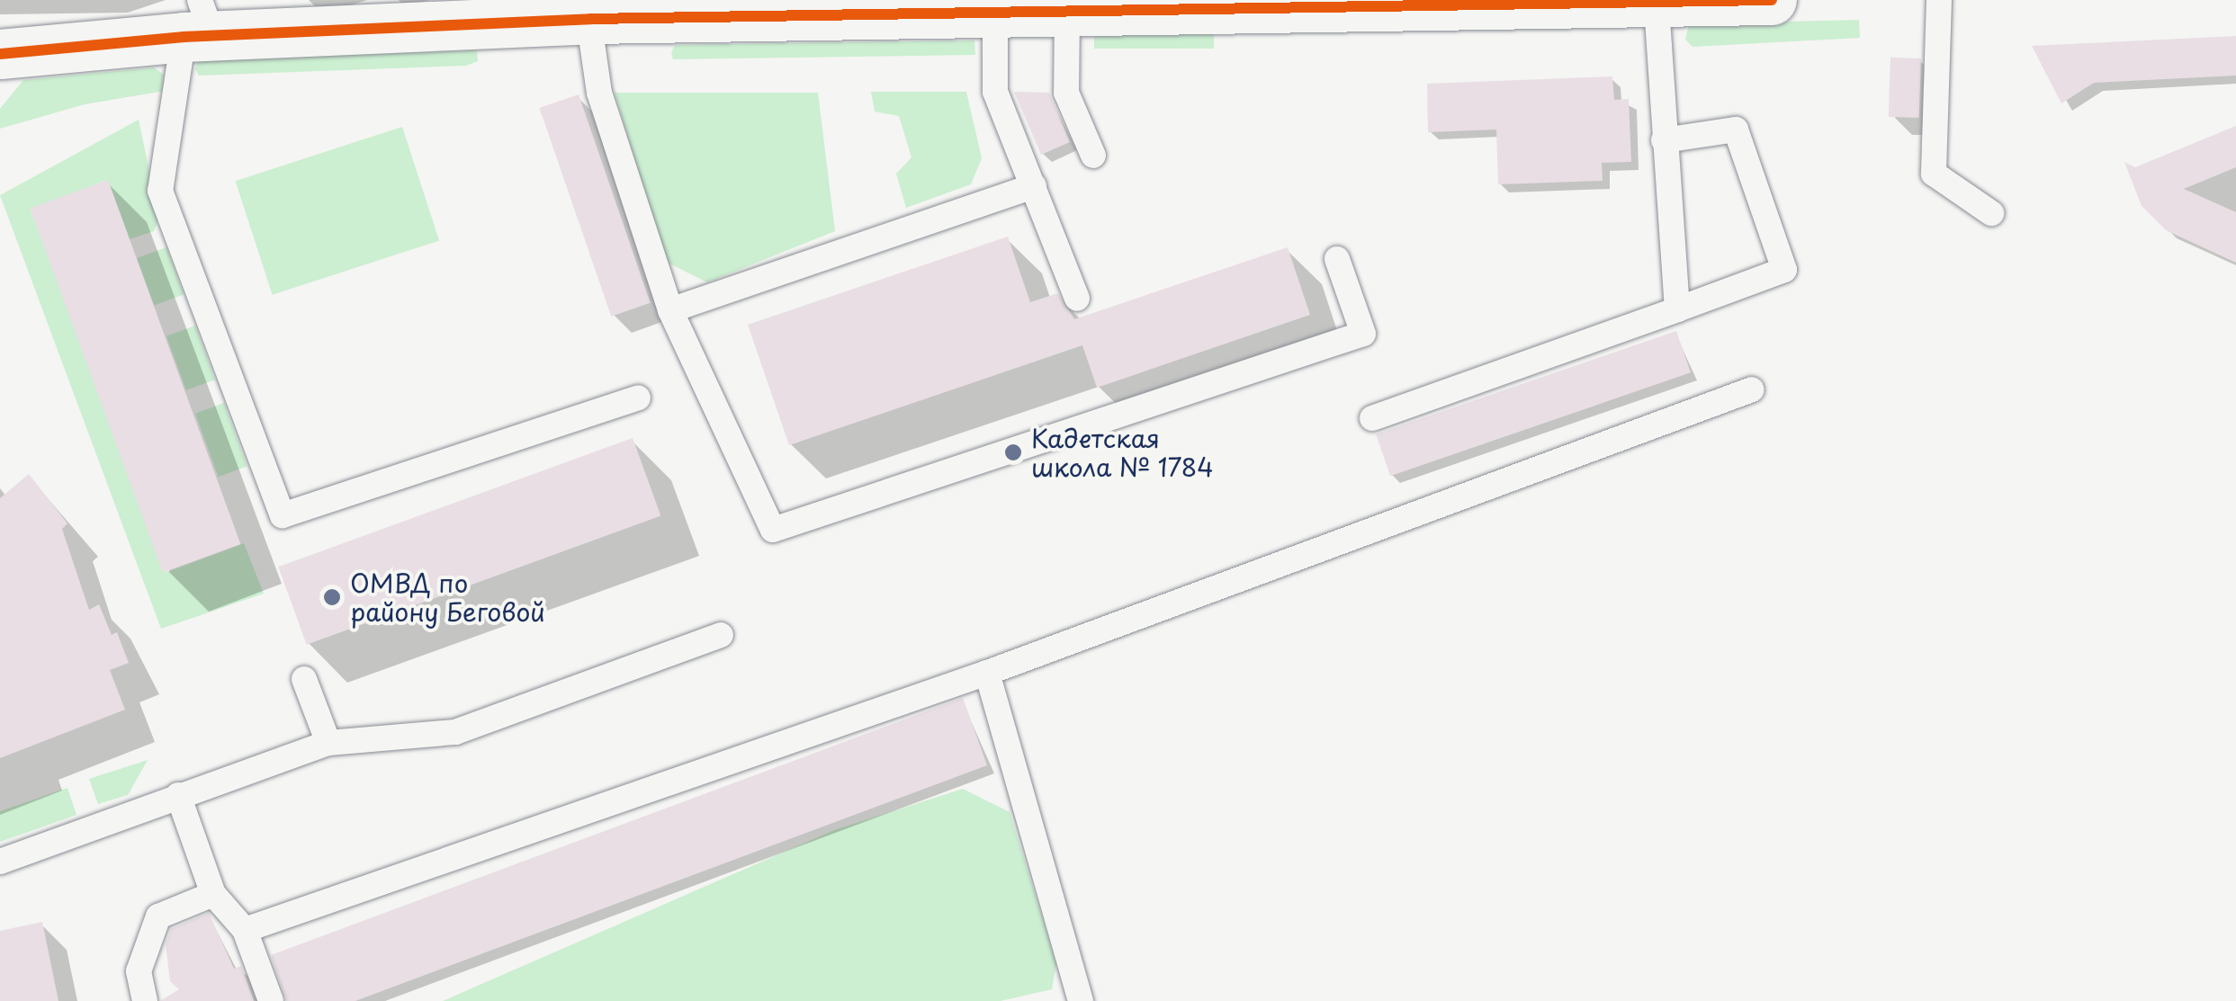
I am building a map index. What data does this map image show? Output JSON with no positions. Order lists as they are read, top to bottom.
{
  "places": ["Кадетская школа № 1784", "ОМВД по району Беговой"]
}
